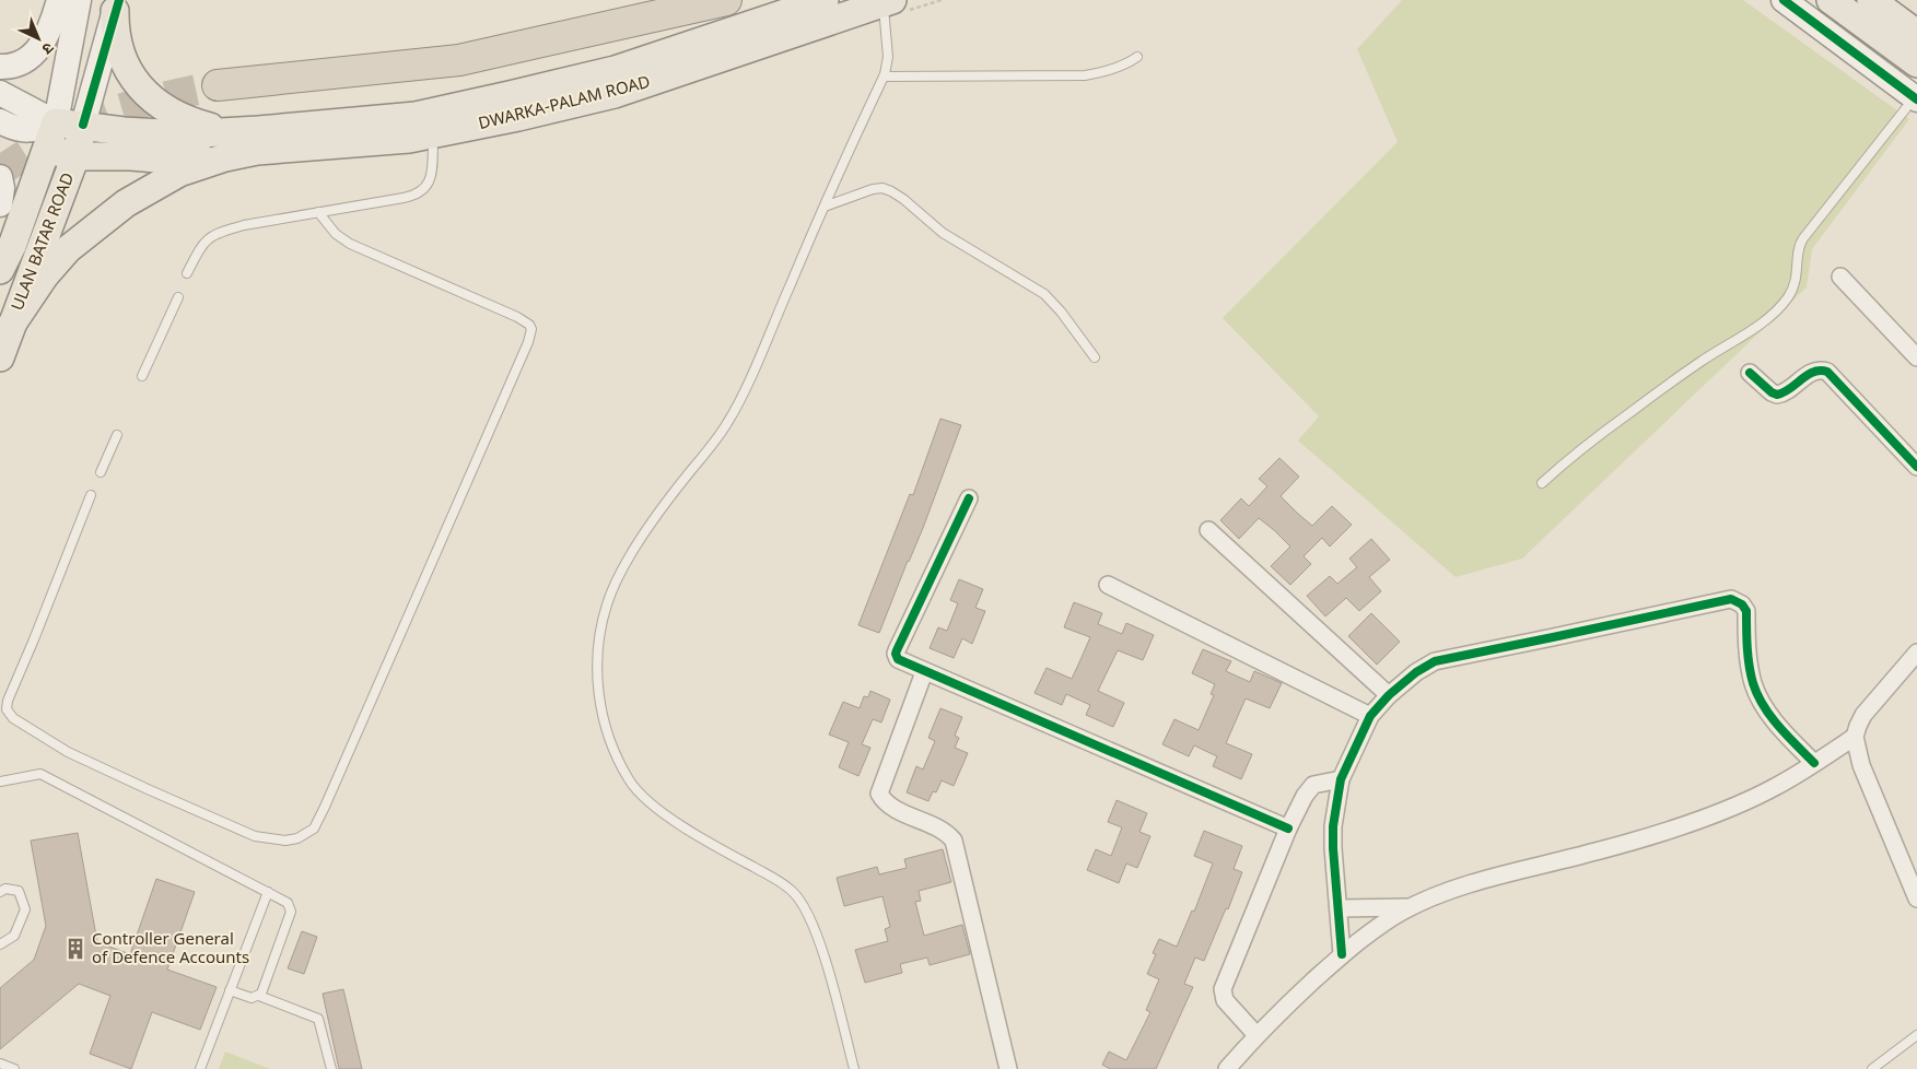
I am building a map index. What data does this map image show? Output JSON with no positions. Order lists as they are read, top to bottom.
{
  "streets": {
    "main road": ["DWARKA-PALAM ROAD", "ULAN BATAR ROAD"]
  },
  "places": {
    "building": ["Controller General of Defence Accounts"]
  },
  "north": "bottom right"
}
